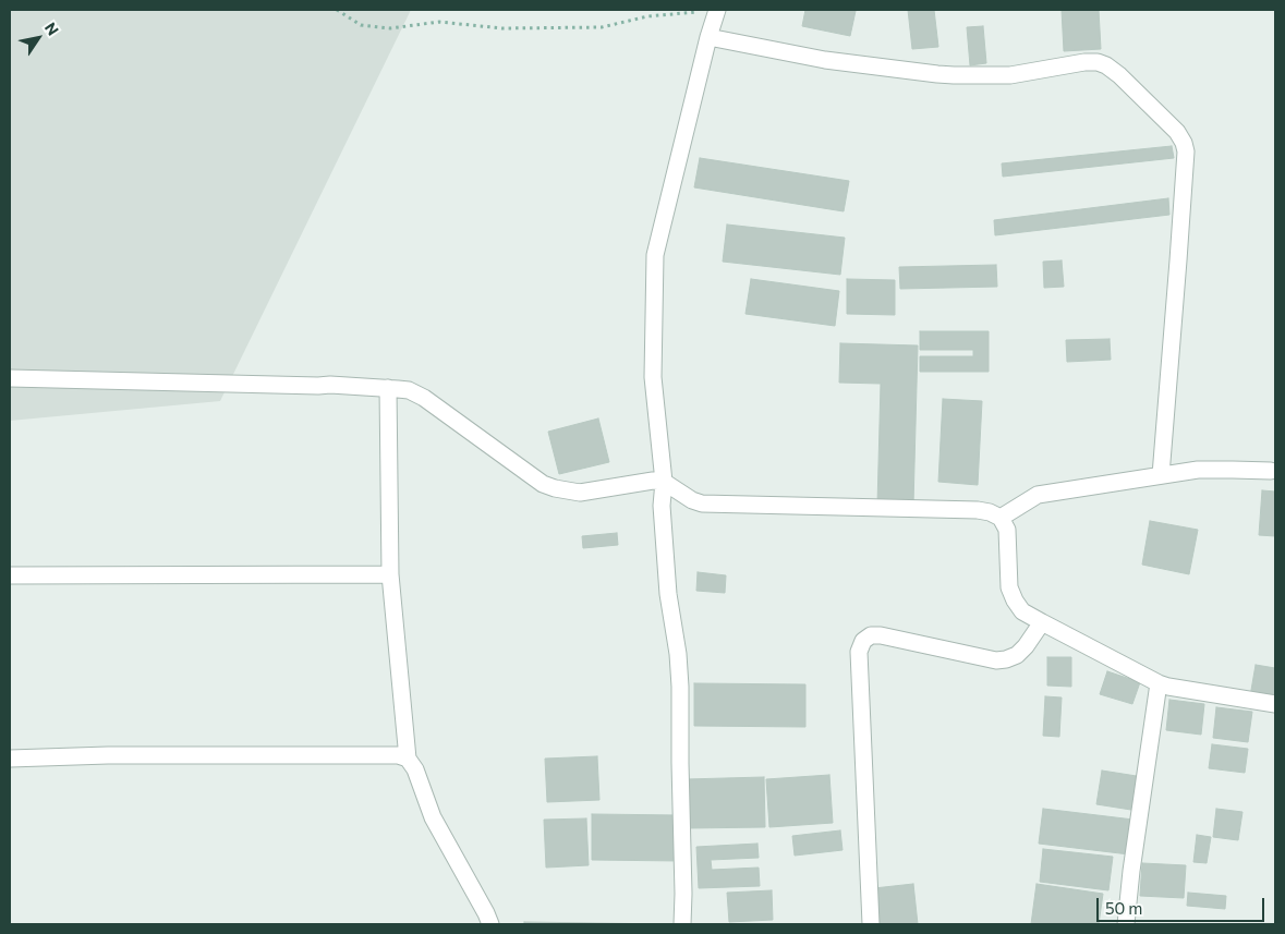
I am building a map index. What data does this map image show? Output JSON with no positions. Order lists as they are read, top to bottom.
{
  "scale_bar": "50 m",
  "north": "top right"
}
